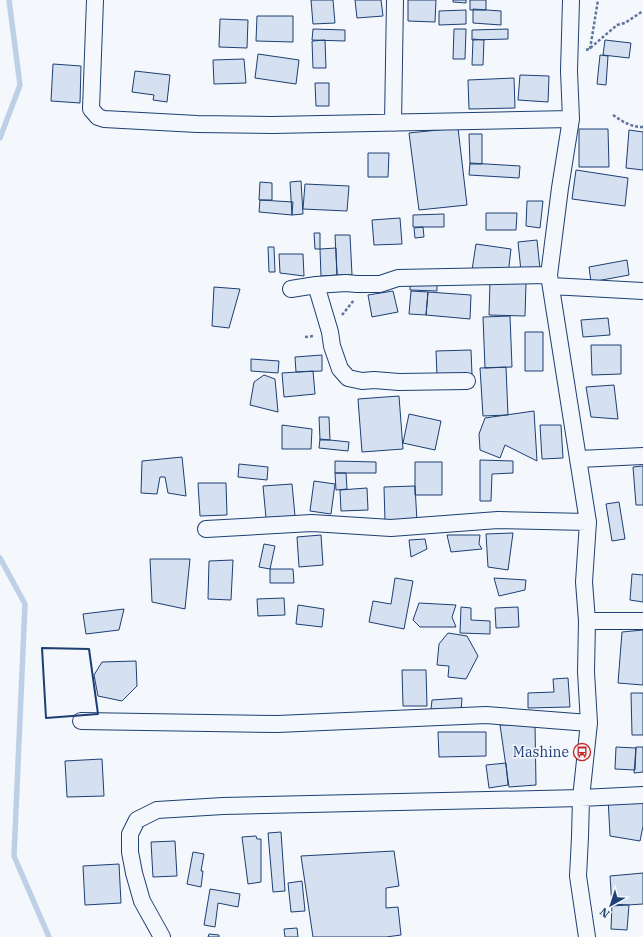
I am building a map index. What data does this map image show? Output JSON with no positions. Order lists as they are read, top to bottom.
{
  "places": {
    "bus stop": ["Mashine"]
  },
  "north": "bottom left"
}
